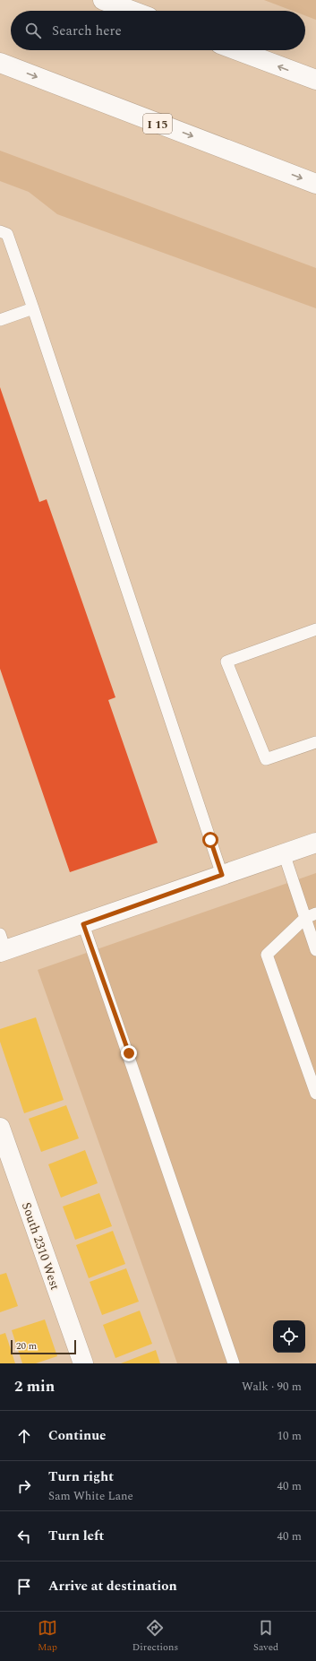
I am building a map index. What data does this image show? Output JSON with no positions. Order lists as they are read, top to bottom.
{
  "streets": {
    "main road": ["I 15", "South 2310 West"]
  },
  "scale_bar": "20 m",
  "page": {
    "search": "Search here",
    "scale": "20 m",
    "heading": ["2 min", "Walk · 90 m"],
    "list": [
      ["Continue", "10 m"],
      ["Turn right", "Sam White Lane", "40 m"],
      ["Turn left", "40 m"],
      "Arrive at destination"
    ],
    "nav": ["Map", "Directions", "Saved"]
  }
}
